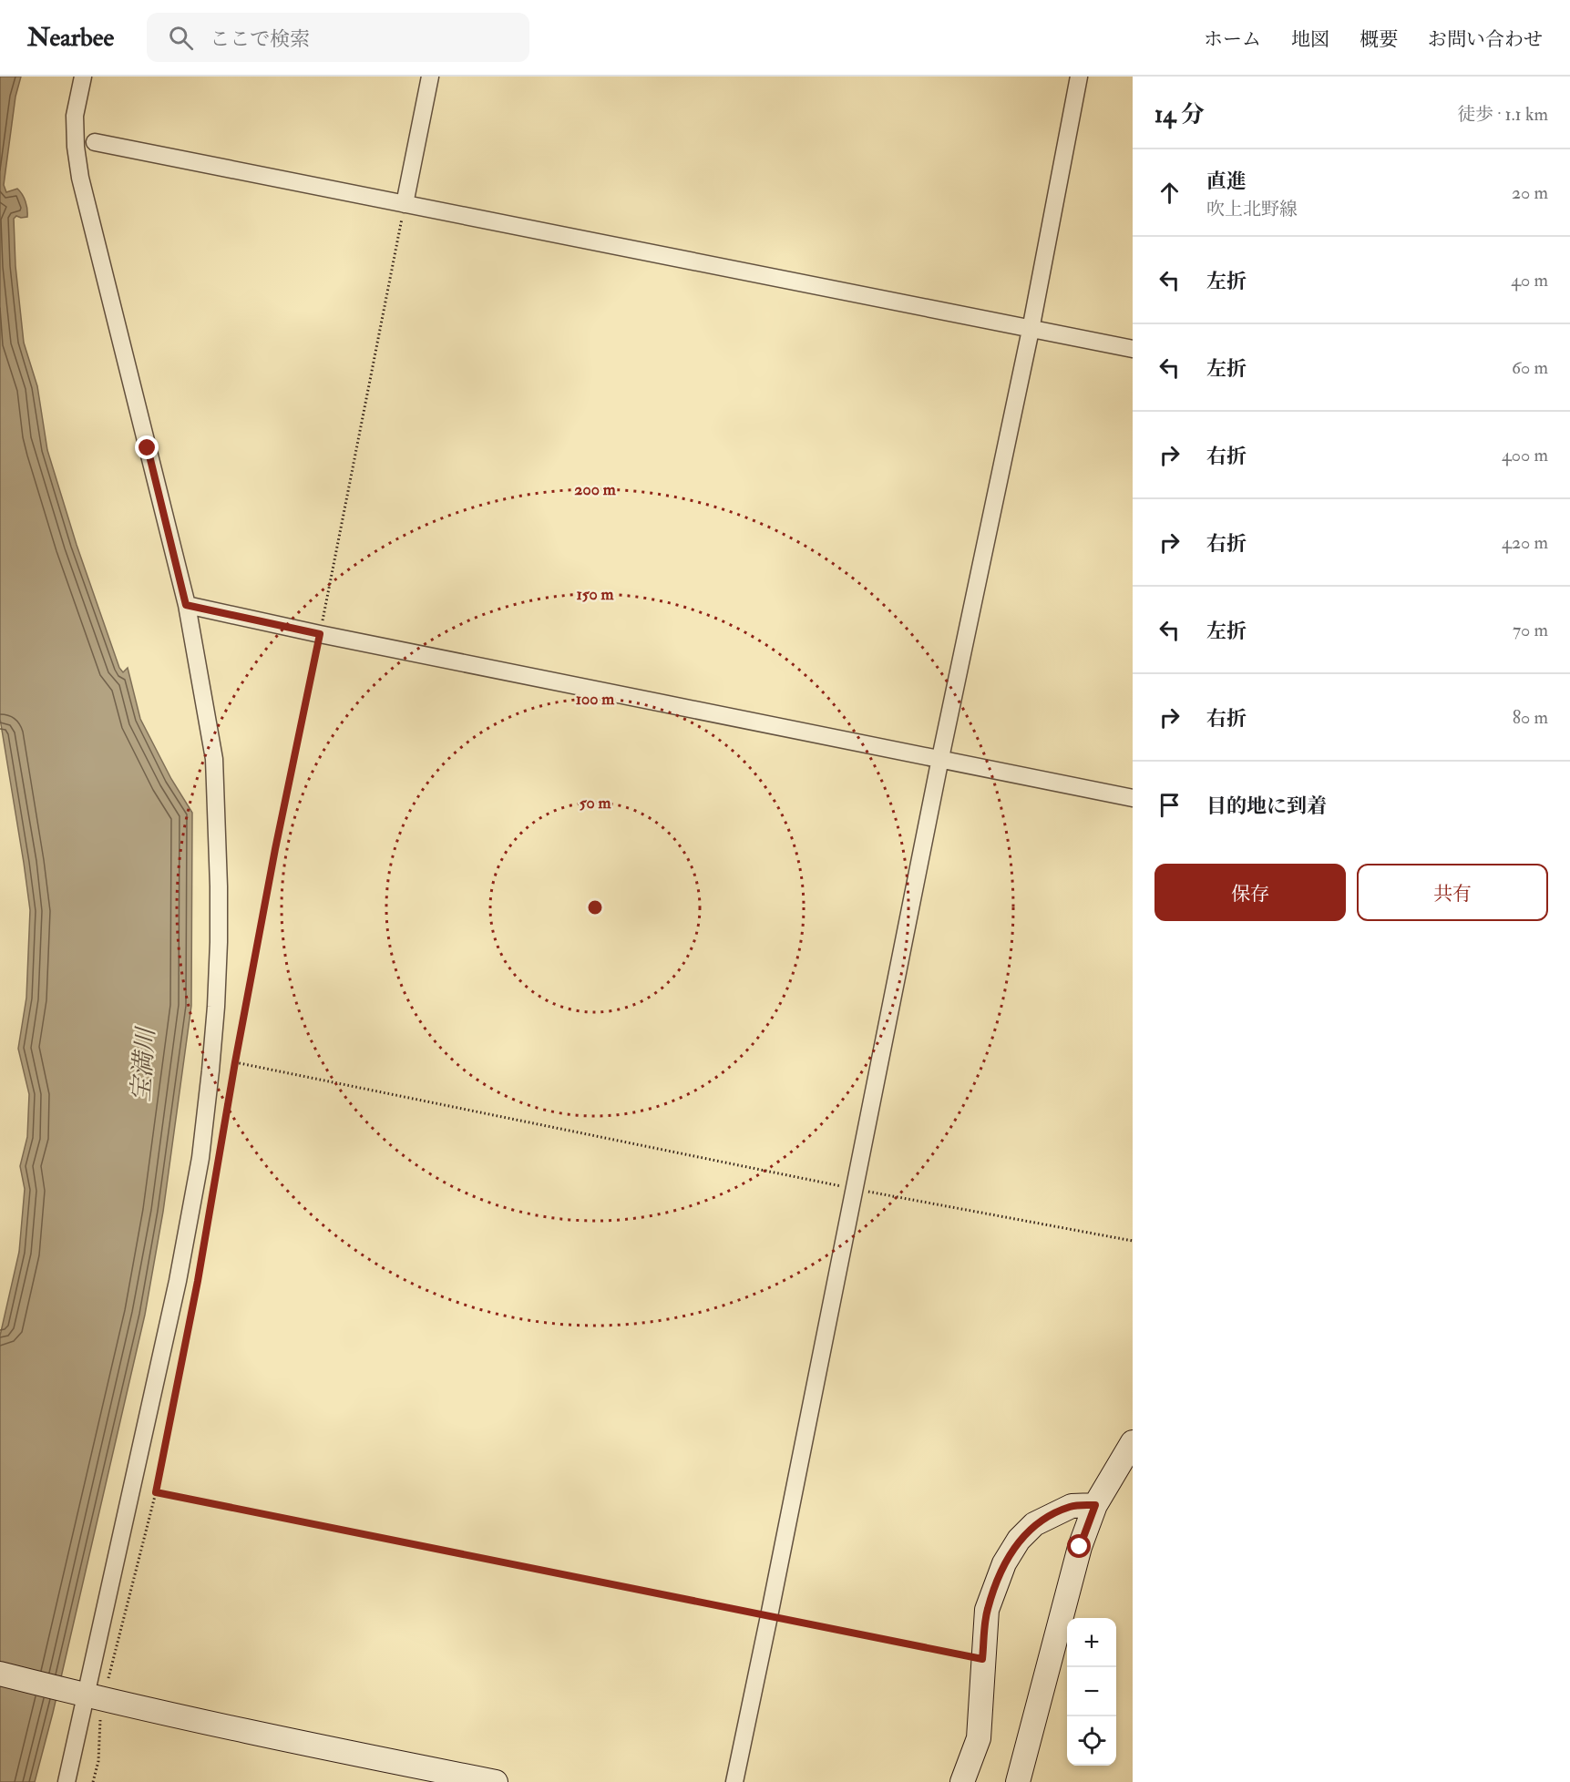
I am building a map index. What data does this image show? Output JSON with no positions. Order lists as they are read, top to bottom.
{
  "water": ["宝満川"],
  "page": {
    "header": "Nearbee",
    "search": "ここで検索",
    "nav": [
      "ホーム",
      "地図",
      "概要",
      "お問い合わせ"
    ],
    "heading": ["14 分", "徒歩 · 1.1 km"],
    "list": [
      ["直進", "吹上北野線", "20 m"],
      ["左折", "40 m"],
      ["左折", "60 m"],
      ["右折", "400 m"],
      ["右折", "420 m"],
      ["左折", "70 m"],
      ["右折", "80 m"],
      "目的地に到着"
    ],
    "buttons": ["保存", "共有"],
    "map_buttons": ["+", "−"]
  },
  "rings": [
    "200 m",
    "150 m",
    "100 m",
    "50 m"
  ]
}
